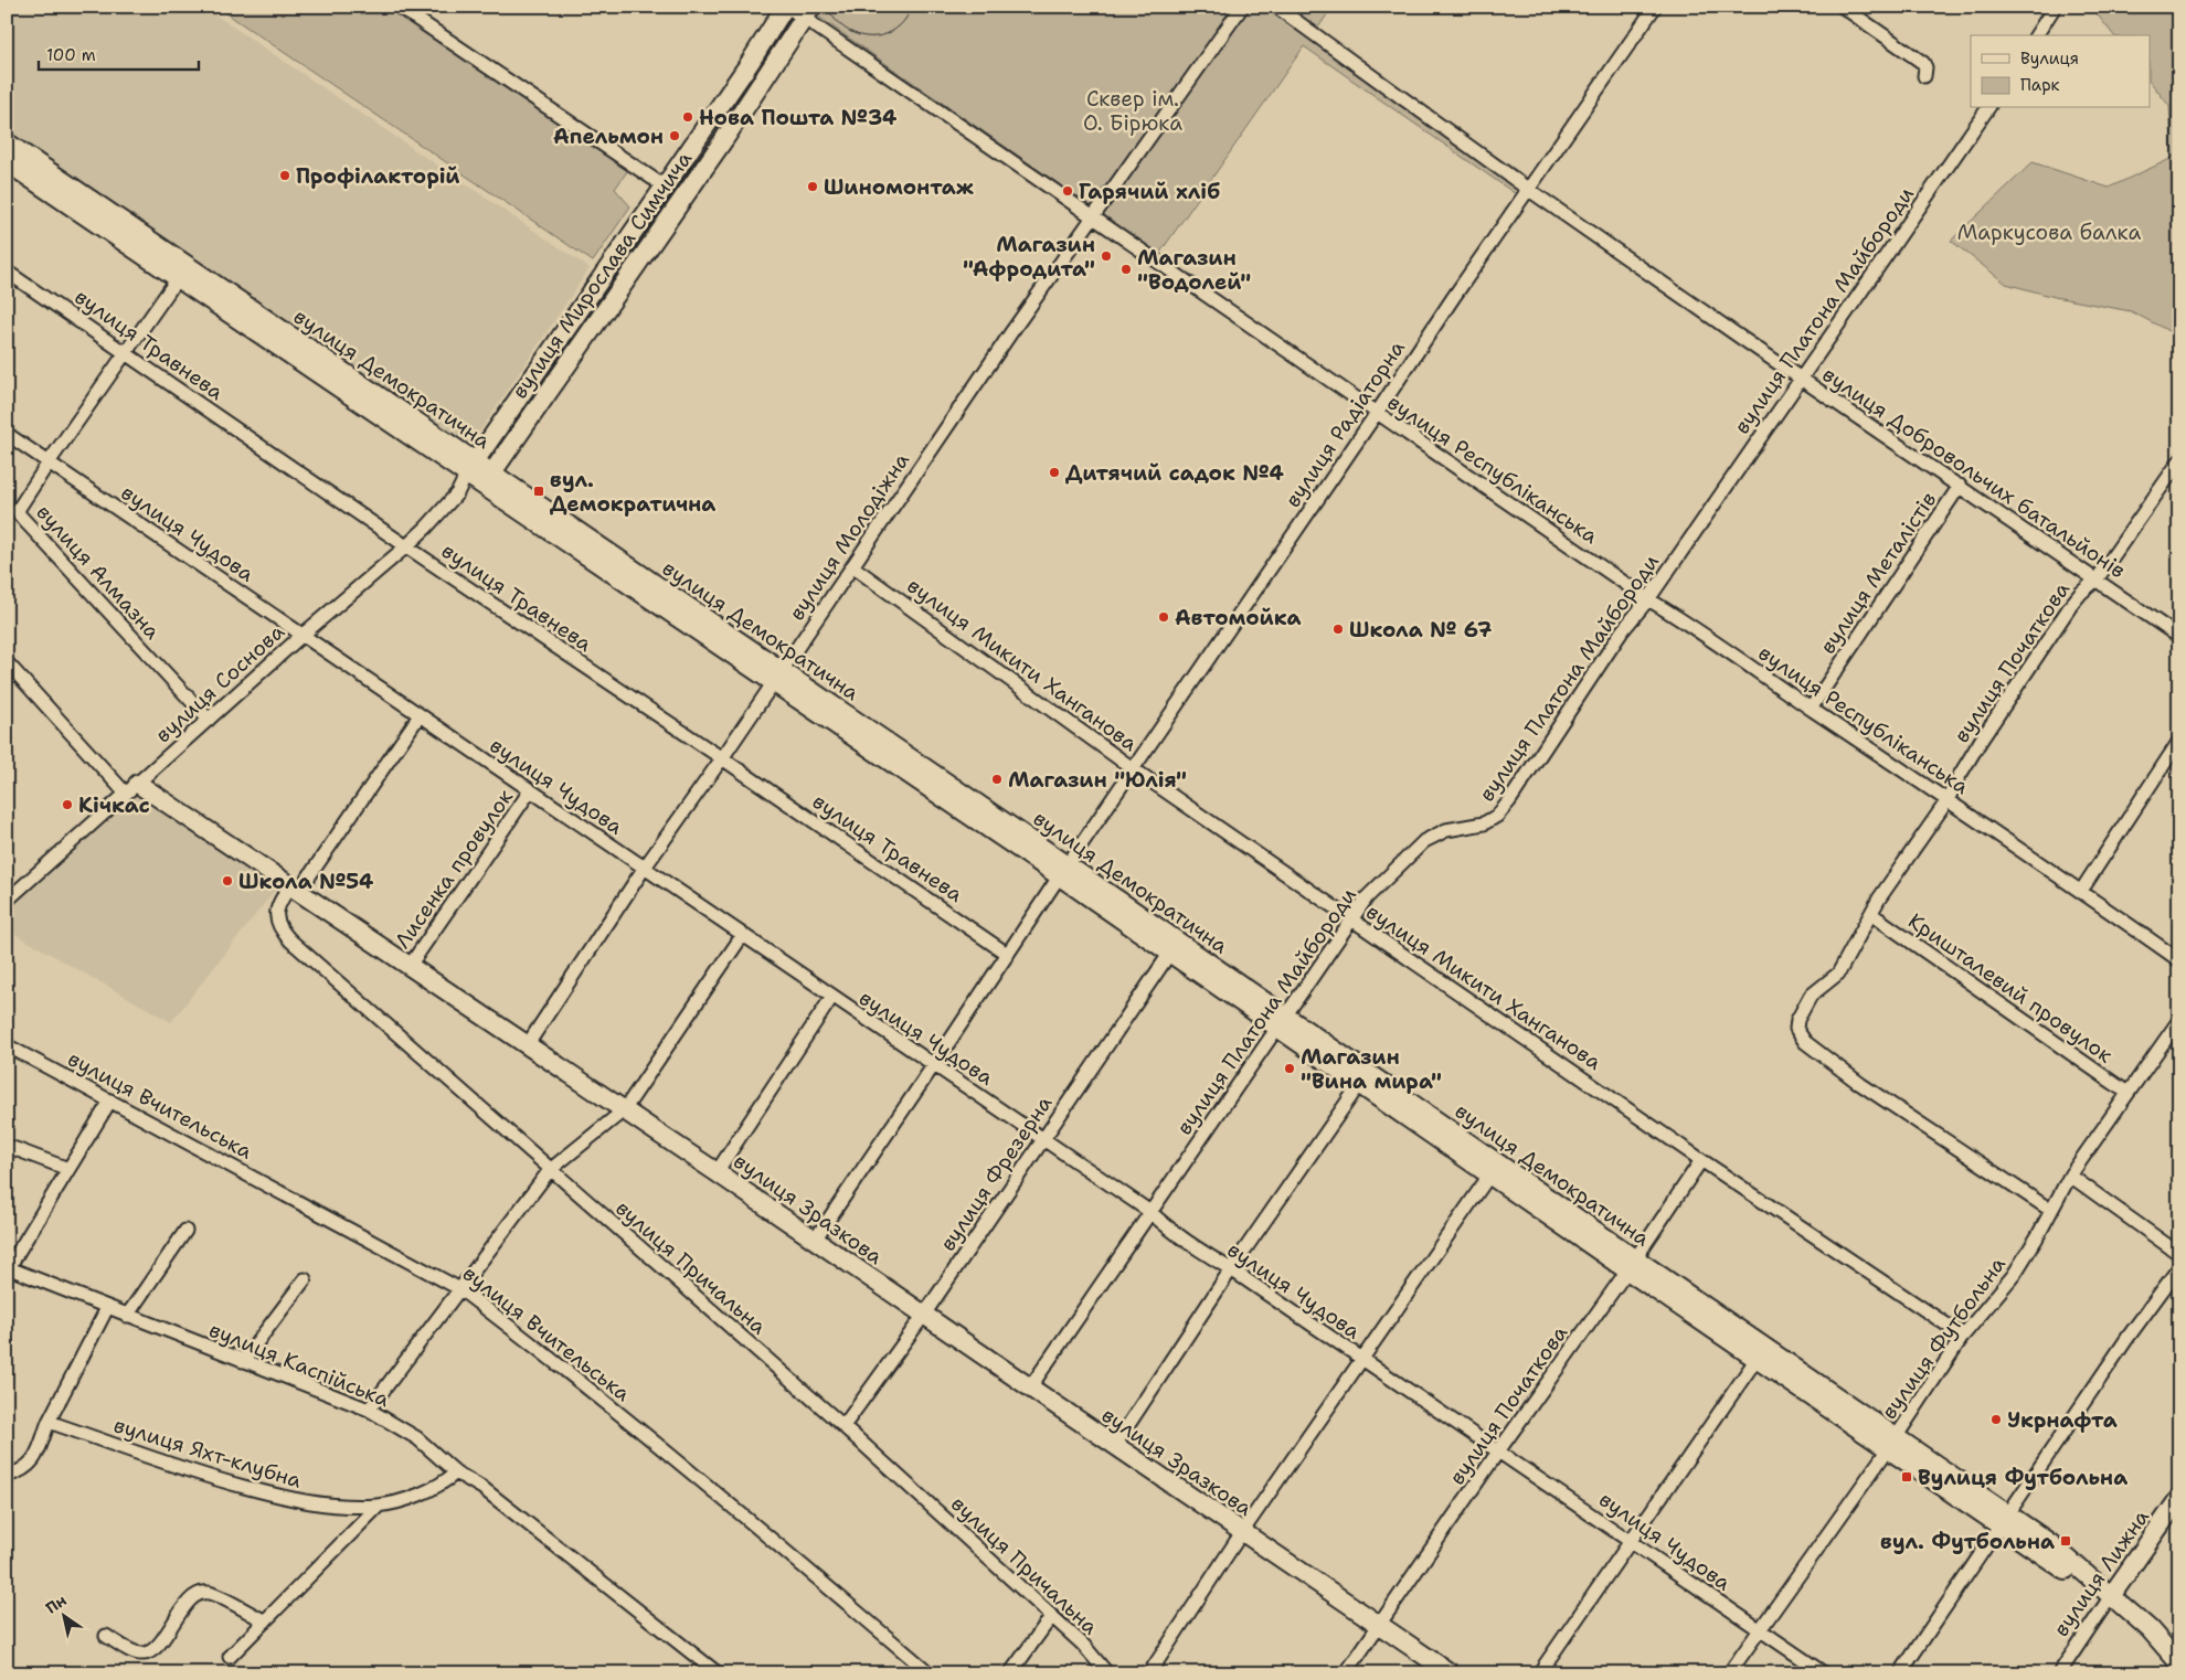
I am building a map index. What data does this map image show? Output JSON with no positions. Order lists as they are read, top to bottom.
{
  "streets": {
    "street": [
      "вулиця Мирослава Симчича",
      "вулиця Платона Майбороди",
      "вулиця Травнева",
      "вулиця Демократична",
      "вулиця Радіаторна",
      "вулиця Республіканська",
      "вулиця Добровольчих батальйонів",
      "вулиця Чудова",
      "вулиця Молодіжна",
      "вулиця Алмазна",
      "вулиця Металістів",
      "вулиця Початкова",
      "вулиця Микити Ханганова",
      "вулиця Соснова",
      "Лисенка провулок",
      "Кришталевий провулок",
      "вулиця Вчительська",
      "вулиця Фрезерна",
      "вулиця Зразкова",
      "вулиця Причальна",
      "вулиця Футбольна",
      "вулиця Каспійська",
      "вулиця Яхт-клубна",
      "вулиця Лижна"
    ]
  },
  "crossings": [
    ["вулиця Мирослава Симчича", "вулиця Демократична"],
    ["вулиця Мирослава Симчича", "вулиця Республіканська"],
    ["вулиця Мирослава Симчича", "вулиця Соснова"],
    ["вулиця Платона Майбороди", "вулиця Демократична"],
    ["вулиця Платона Майбороди", "вулиця Республіканська"],
    ["вулиця Платона Майбороди", "вулиця Добровольчих батальйонів"],
    ["вулиця Платона Майбороди", "вулиця Чудова"],
    ["вулиця Платона Майбороди", "вулиця Микити Ханганова"],
    ["вулиця Платона Майбороди", "вулиця Зразкова"],
    ["вулиця Травнева", "вулиця Радіаторна"],
    ["вулиця Травнева", "вулиця Молодіжна"],
    ["вулиця Травнева", "вулиця Алмазна"],
    ["вулиця Травнева", "вулиця Соснова"],
    ["вулиця Демократична", "вулиця Радіаторна"],
    ["вулиця Демократична", "вулиця Молодіжна"],
    ["вулиця Демократична", "вулиця Алмазна"],
    ["вулиця Демократична", "вулиця Початкова"],
    ["вулиця Демократична", "вулиця Соснова"],
    ["вулиця Демократична", "вулиця Фрезерна"],
    ["вулиця Демократична", "вулиця Футбольна"],
    ["вулиця Демократична", "вулиця Лижна"],
    ["вулиця Радіаторна", "вулиця Республіканська"],
    ["вулиця Радіаторна", "вулиця Добровольчих батальйонів"],
    ["вулиця Радіаторна", "вулиця Чудова"],
    ["вулиця Радіаторна", "вулиця Микити Ханганова"],
    ["вулиця Радіаторна", "вулиця Зразкова"],
    ["вулиця Республіканська", "вулиця Молодіжна"],
    ["вулиця Республіканська", "вулиця Металістів"],
    ["вулиця Республіканська", "вулиця Початкова"],
    ["вулиця Добровольчих батальйонів", "вулиця Металістів"],
    ["вулиця Добровольчих батальйонів", "вулиця Початкова"],
    ["вулиця Чудова", "вулиця Молодіжна"],
    ["вулиця Чудова", "вулиця Алмазна"],
    ["вулиця Чудова", "вулиця Початкова"],
    ["вулиця Чудова", "вулиця Соснова"],
    ["вулиця Чудова", "Лисенка провулок"],
    ["вулиця Чудова", "вулиця Фрезерна"],
    ["вулиця Чудова", "вулиця Причальна"],
    ["вулиця Чудова", "вулиця Футбольна"],
    ["вулиця Молодіжна", "вулиця Микити Ханганова"],
    ["вулиця Молодіжна", "вулиця Зразкова"],
    ["вулиця Алмазна", "вулиця Соснова"],
    ["вулиця Початкова", "вулиця Микити Ханганова"],
    ["вулиця Початкова", "Кришталевий провулок"],
    ["вулиця Початкова", "вулиця Зразкова"],
    ["вулиця Початкова", "вулиця Футбольна"],
    ["вулиця Микити Ханганова", "вулиця Футбольна"],
    ["вулиця Соснова", "вулиця Зразкова"],
    ["Лисенка провулок", "вулиця Зразкова"],
    ["Кришталевий провулок", "вулиця Футбольна"],
    ["вулиця Фрезерна", "вулиця Зразкова"],
    ["вулиця Фрезерна", "вулиця Причальна"],
    ["вулиця Зразкова", "вулиця Причальна"],
    ["вулиця Каспійська", "вулиця Яхт-клубна"]
  ],
  "parks": ["Сквер ім. О. Бірюка", "Маркусова балка"],
  "places": {
    "other": [
      "Нова Пошта №34",
      "Апельмон",
      "Профілакторій",
      "Шиномонтаж",
      "Гарячий хліб",
      "Магазин \"Афродита\"",
      "Магазин \"Водолей\"",
      "Дитячий садок №4",
      "Автомойка",
      "Школа № 67",
      "Магазин \"Юлія\"",
      "Кічкас",
      "Школа №54",
      "Магазин \"Вина мира\"",
      "Укрнафта"
    ],
    "transit": ["вул. Демократична", "Вулиця Футбольна", "вул. Футбольна"]
  },
  "legend": ["Вулиця", "Парк"],
  "scale_bar": "100 m",
  "north": "top left"
}
